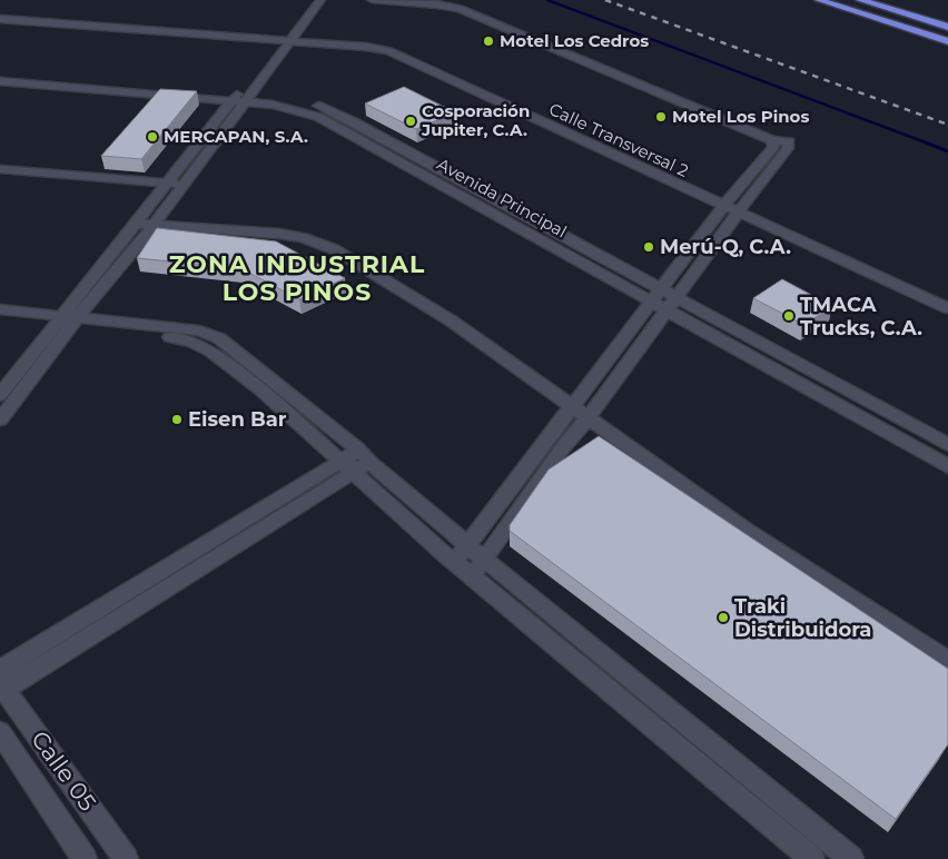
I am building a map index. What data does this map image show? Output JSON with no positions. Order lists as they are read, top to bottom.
{
  "streets": {
    "street": ["Calle Transversal 2", "Avenida Principal", "Calle 05"]
  },
  "districts": ["ZONA INDUSTRIAL LOS PINOS"],
  "places": [
    "Motel Los Cedros",
    "Motel Los Pinos",
    "Cosporación Jupiter, C.A.",
    "MERCAPAN, S.A.",
    "Merú-Q, C.A.",
    "TMACA Trucks, C.A.",
    "Eisen Bar",
    "Traki Distribuidora"
  ]
}
